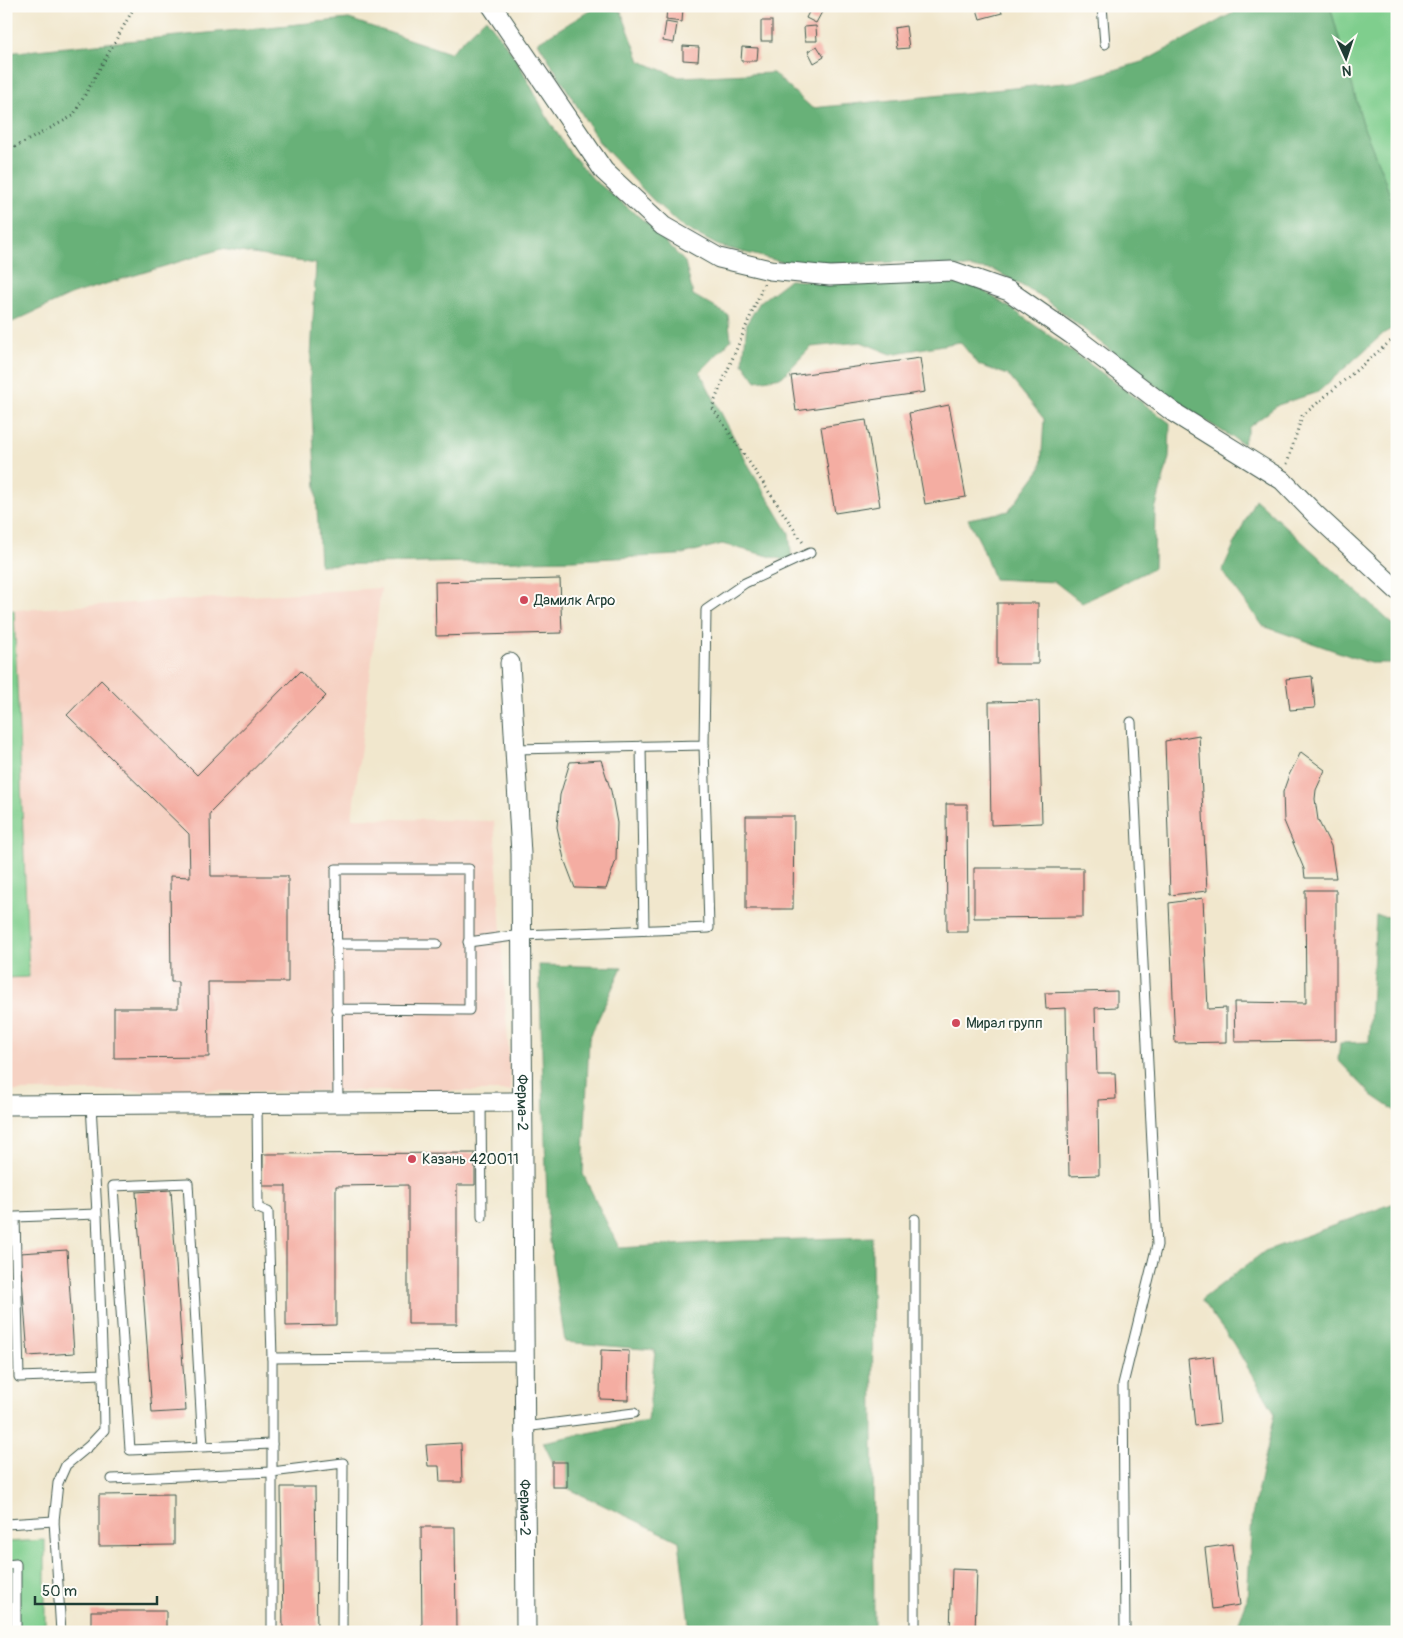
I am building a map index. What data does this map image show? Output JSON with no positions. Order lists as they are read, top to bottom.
{
  "streets": {
    "street": ["Ферма-2"]
  },
  "places": ["Дамилк Агро", "Мирал групп", "Казань 420011"],
  "scale_bar": "50 m",
  "north": "bottom"
}
